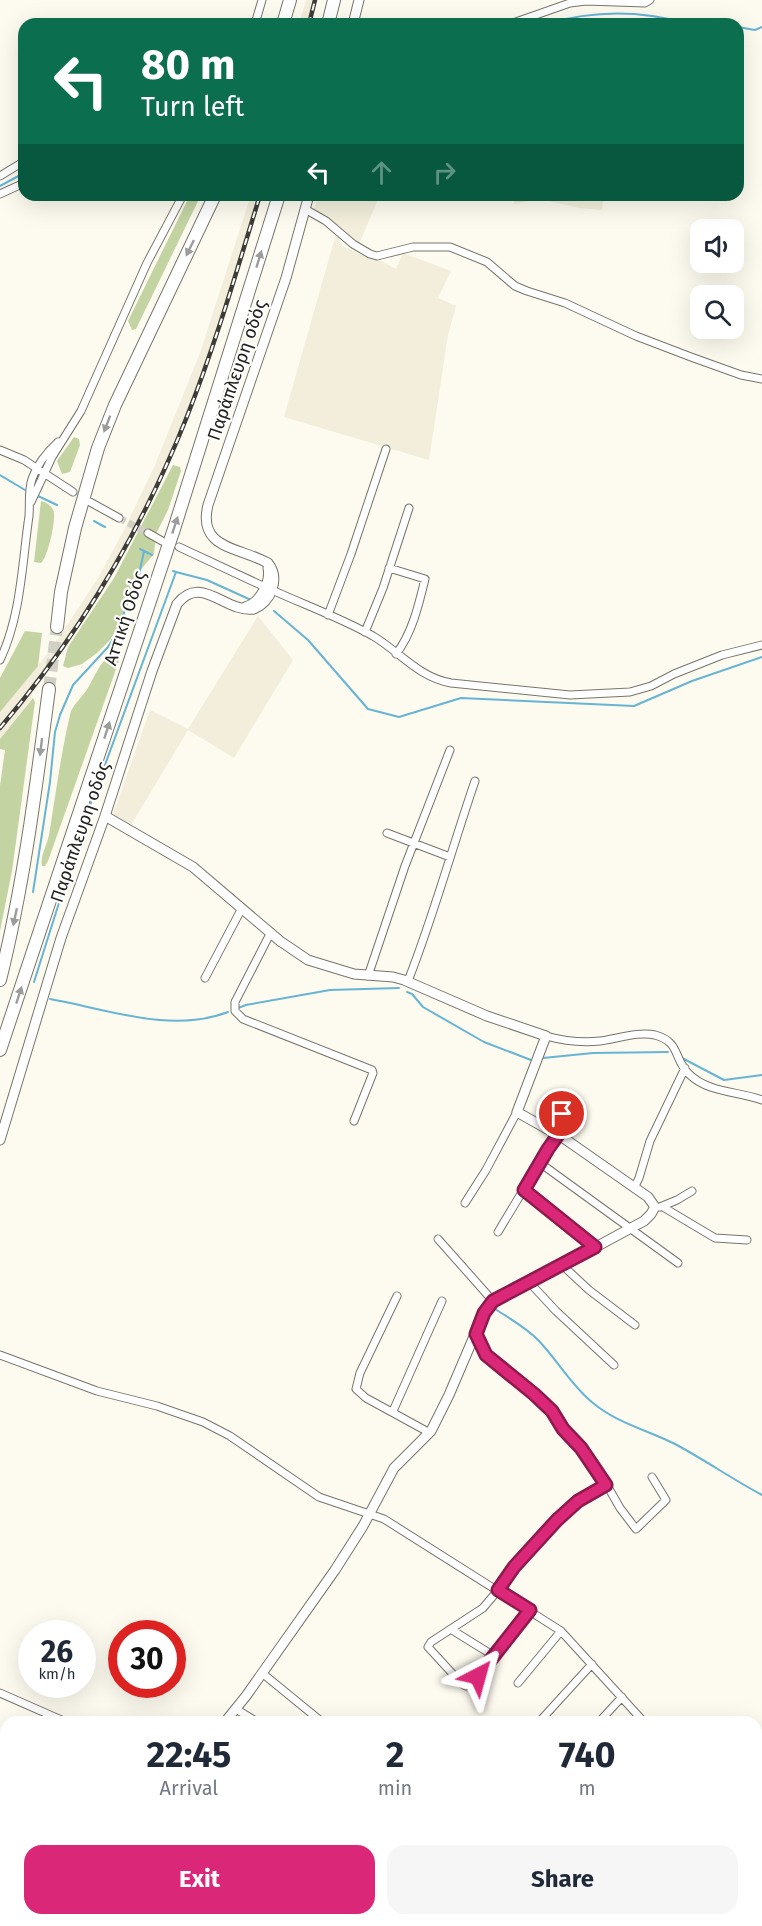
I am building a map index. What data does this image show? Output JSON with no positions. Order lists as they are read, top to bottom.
{
  "streets": {
    "highway": ["Αττική Οδός"],
    "street": ["Παράπλευρη οδός"]
  },
  "page": {
    "turn": ["80 m", "Turn left"],
    "speed": "26 km/h",
    "limit": "30",
    "eta": [
      "22:45",
      "Arrival",
      "2",
      "min",
      "740",
      "m"
    ],
    "buttons": ["Exit", "Share"]
  }
}
